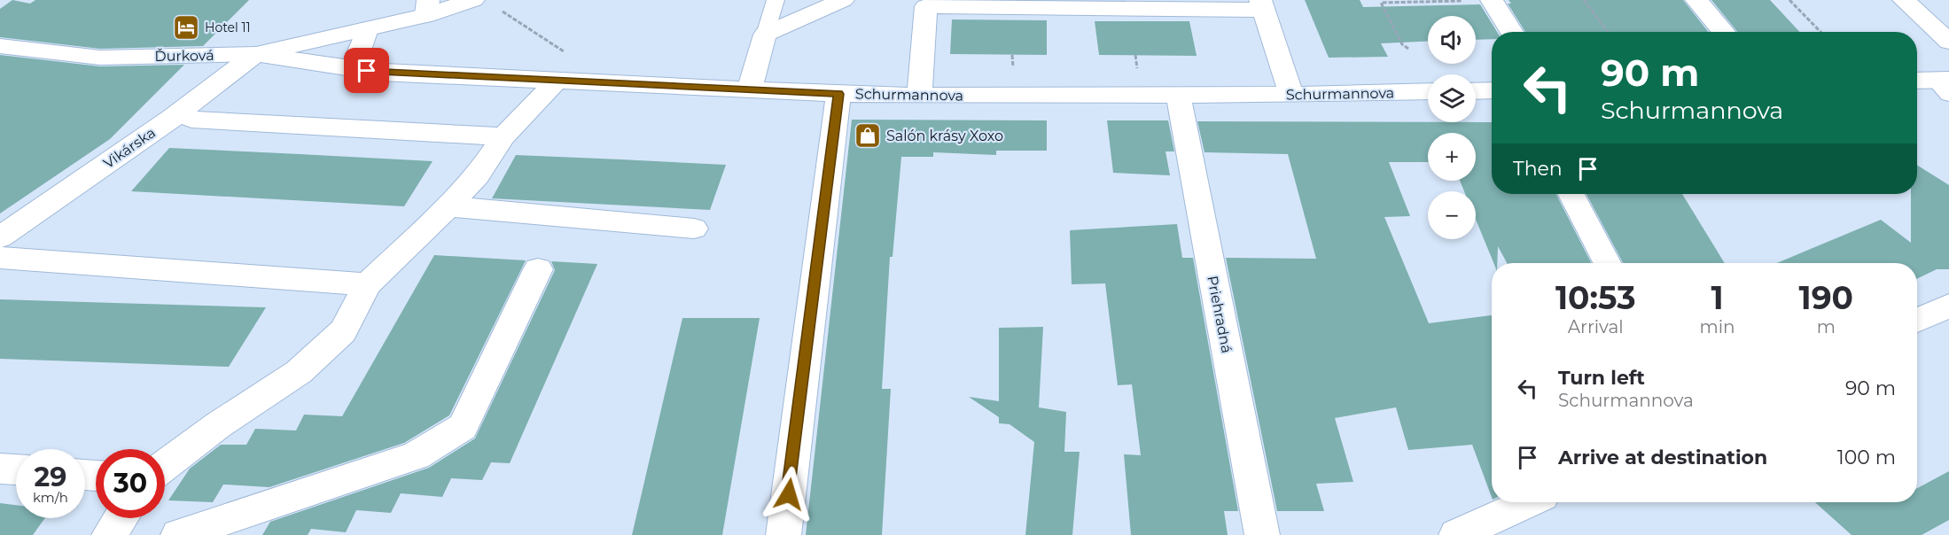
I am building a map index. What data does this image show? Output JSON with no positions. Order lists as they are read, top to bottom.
{
  "streets": {
    "street": [
      "Ďurková",
      "Schurmannova",
      "Vikárska",
      "Priehradná"
    ]
  },
  "crossings": [
    ["Ďurková", "Schurmannova"],
    ["Ďurková", "Vikárska"],
    ["Schurmannova", "Vikárska"],
    ["Schurmannova", "Priehradná"]
  ],
  "places": {
    "hotel": ["Hotel 11"],
    "shop": ["Salón krásy Xoxo"]
  },
  "page": {
    "map_buttons": ["+", "−"],
    "turn": ["90 m", "Schurmannova"],
    "then": "Then",
    "eta": [
      "10:53",
      "Arrival",
      "1",
      "min",
      "190",
      "m"
    ],
    "list": [
      {
        "name": "Turn left",
        "note": "Schurmannova",
        "value": "90 m"
      },
      {
        "name": "Arrive at destination",
        "value": "100 m"
      }
    ],
    "speed": "29 km/h",
    "limit": "30"
  }
}
